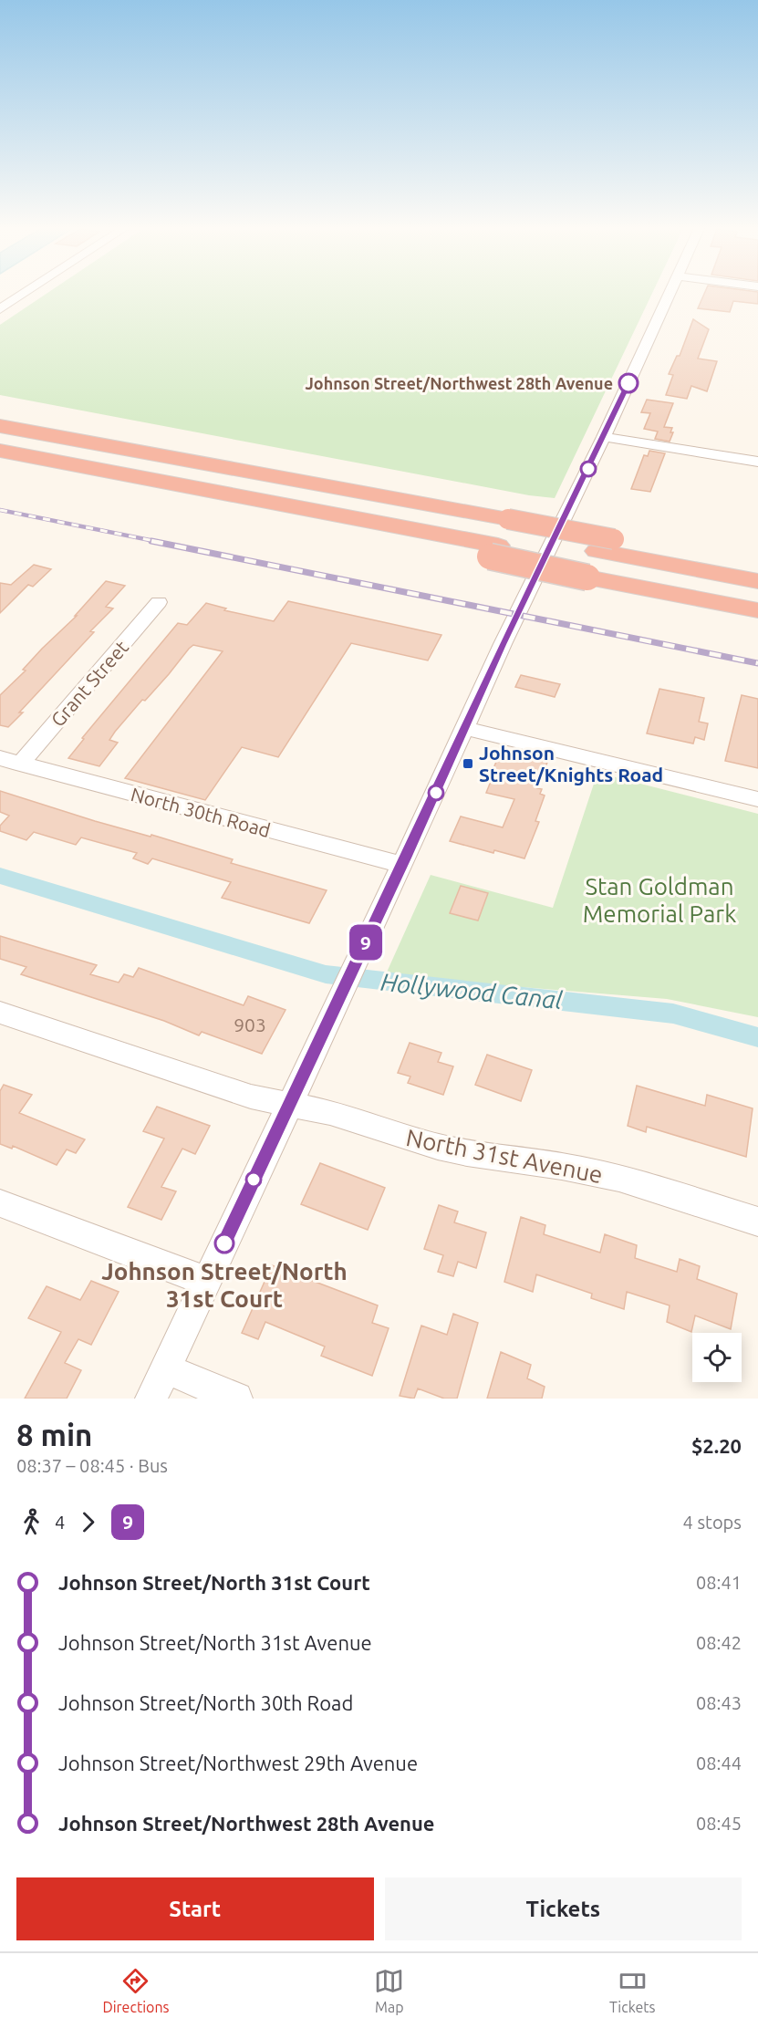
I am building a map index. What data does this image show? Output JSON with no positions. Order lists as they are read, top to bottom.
{
  "streets": {
    "street": ["Grant Street", "North 30th Road", "North 31st Avenue"]
  },
  "crossings": [
    ["Grant Street", "North 30th Road"]
  ],
  "water": ["Hollywood Canal"],
  "parks": ["Stan Goldman Memorial Park"],
  "places": {
    "other": ["Johnson Street/Northwest 28th Avenue", "Johnson Street/North 31st Court"],
    "transit": ["Johnson Street/Knights Road"]
  },
  "lines": ["bus line 9"],
  "house_numbers": ["903"],
  "page": {
    "on_map": "9",
    "heading": ["8 min", "08:37 – 08:45 · Bus", "$2.20"],
    "legs": ["4", "9", "4 stops"],
    "list": [
      {
        "name": "Johnson Street/North 31st Court",
        "value": "08:41"
      },
      {
        "name": "Johnson Street/North 31st Avenue",
        "value": "08:42"
      },
      {
        "name": "Johnson Street/North 30th Road",
        "value": "08:43"
      },
      {
        "name": "Johnson Street/Northwest 29th Avenue",
        "value": "08:44"
      },
      {
        "name": "Johnson Street/Northwest 28th Avenue",
        "value": "08:45"
      }
    ],
    "buttons": ["Start", "Tickets"],
    "tabs": ["Directions", "Map", "Tickets"]
  }
}
